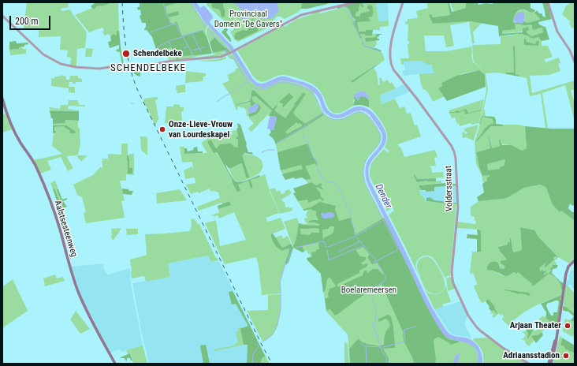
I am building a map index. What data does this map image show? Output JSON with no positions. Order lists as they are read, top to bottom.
{
  "streets": {
    "main road": ["Aalstsesteenweg"],
    "street": ["Voldersstraat"]
  },
  "districts": ["SCHENDELBEKE"],
  "water": ["Dender"],
  "parks": ["Provinciaal Domein \"De Gavers\"", "Boelaremeersen"],
  "places": [
    "Schendelbeke",
    "Onze-Lieve-Vrouw van Lourdeskapel",
    "Arjaan Theater",
    "Adriaansstadion"
  ],
  "scale_bar": "200 m"
}
